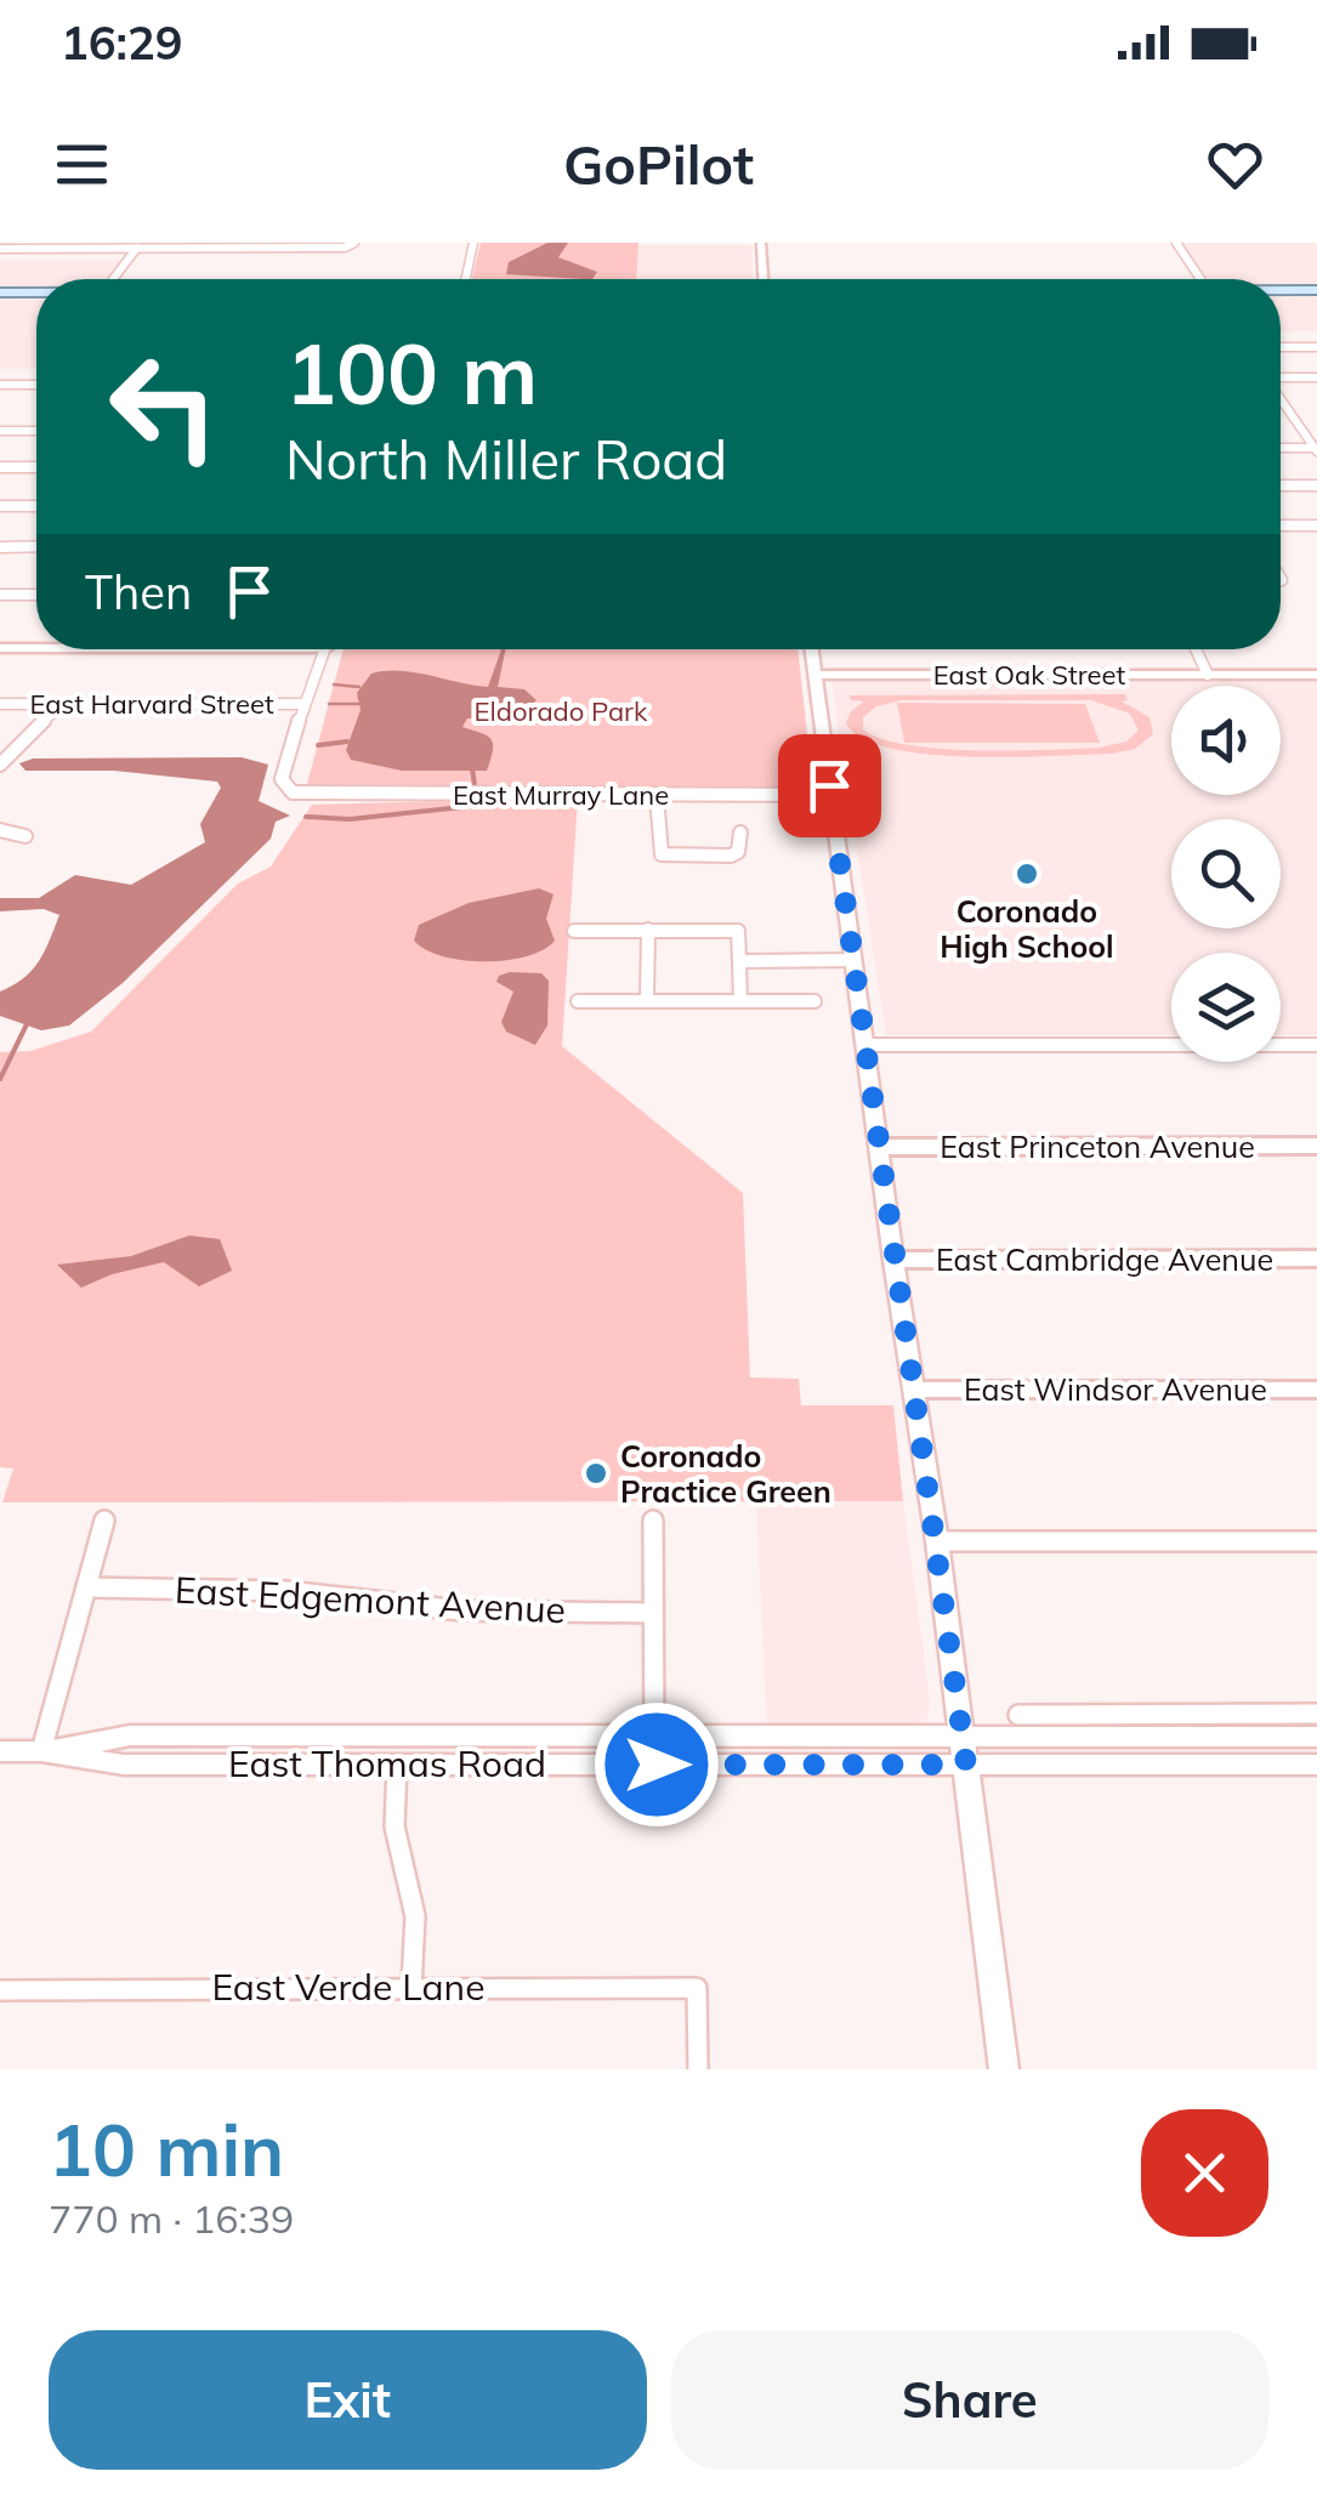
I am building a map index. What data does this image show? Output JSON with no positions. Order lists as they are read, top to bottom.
{
  "streets": {
    "street": [
      "East Oak Street",
      "East Harvard Street",
      "East Murray Lane",
      "East Princeton Avenue",
      "East Cambridge Avenue",
      "East Windsor Avenue",
      "East Edgemont Avenue",
      "East Thomas Road",
      "East Verde Lane"
    ]
  },
  "crossings": [
    ["East Harvard Street", "East Murray Lane"]
  ],
  "parks": ["Eldorado Park"],
  "places": ["Coronado High School", "Coronado Practice Green"],
  "page": {
    "status": "16:29",
    "header": "GoPilot",
    "turn": ["100 m", "North Miller Road"],
    "then": "Then",
    "heading": ["10 min", "770 m · 16:39"],
    "buttons": ["Exit", "Share"]
  }
}
